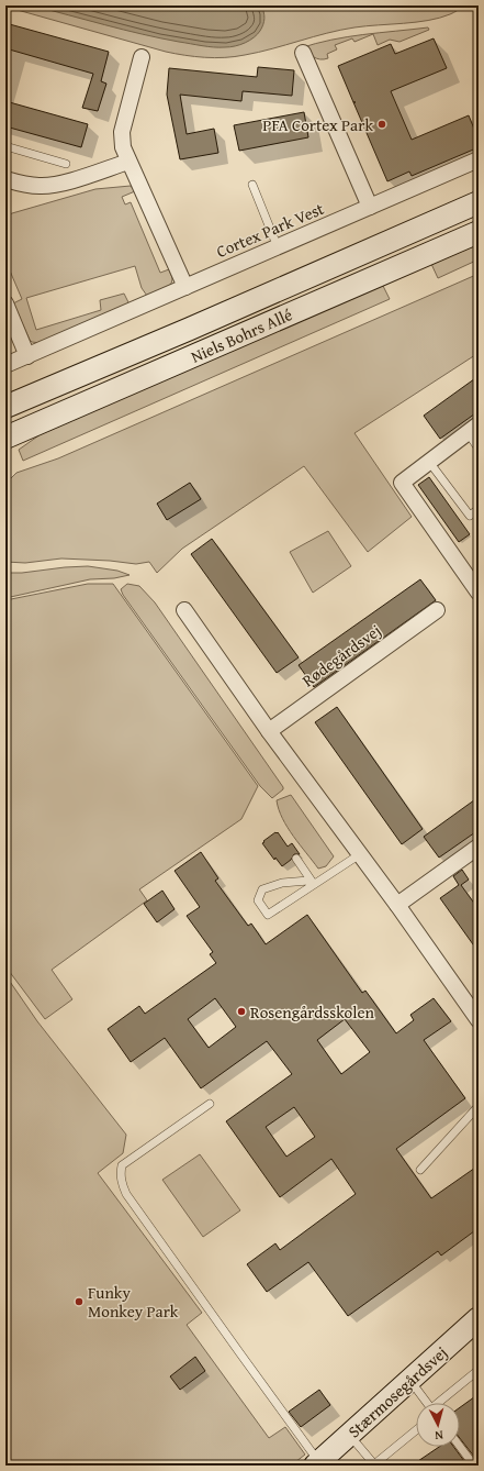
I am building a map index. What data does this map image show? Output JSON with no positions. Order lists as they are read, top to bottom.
{
  "streets": {
    "street": [
      "Cortex Park Vest",
      "Niels Bohrs Allé",
      "Rødegårdsvej",
      "Stærmosegårdsvej"
    ]
  },
  "places": ["PFA Cortex Park", "Rosengårdsskolen", "Funky Monkey Park"],
  "north": "bottom"
}
